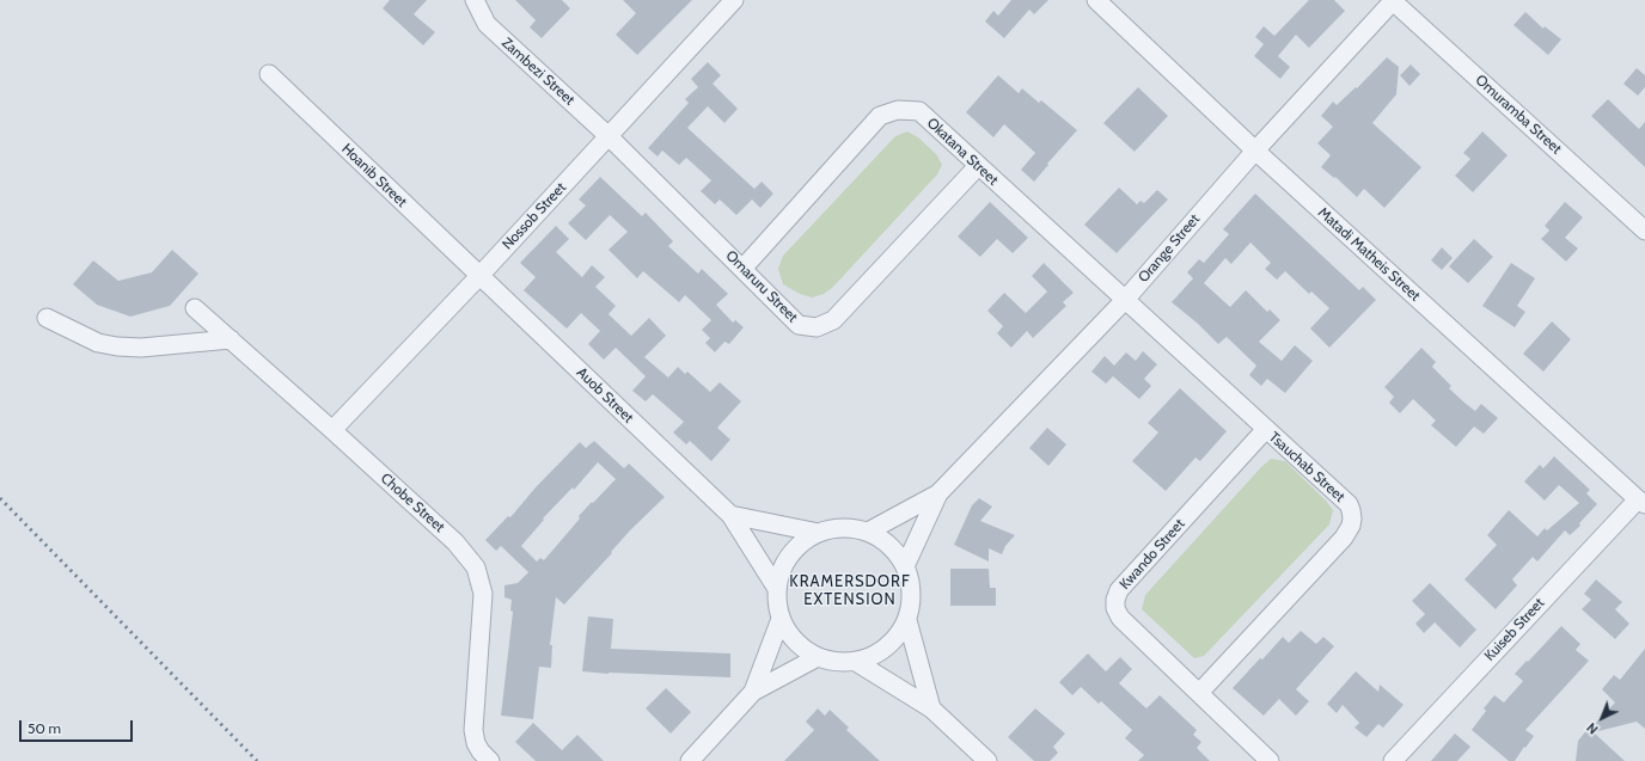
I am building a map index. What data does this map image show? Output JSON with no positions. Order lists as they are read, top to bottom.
{
  "streets": {
    "street": [
      "Zambezi Street",
      "Omuramba Street",
      "Okatana Street",
      "Hoanib Street",
      "Nossob Street",
      "Orange Street",
      "Matadi Matheis Street",
      "Omaruru Street",
      "Auob Street",
      "Tsauchab Street",
      "Chobe Street",
      "Kwando Street",
      "Kuiseb Street"
    ]
  },
  "crossings": [
    ["Zambezi Street", "Nossob Street"],
    ["Zambezi Street", "Omaruru Street"],
    ["Omuramba Street", "Orange Street"],
    ["Okatana Street", "Orange Street"],
    ["Okatana Street", "Omaruru Street"],
    ["Okatana Street", "Tsauchab Street"],
    ["Hoanib Street", "Nossob Street"],
    ["Hoanib Street", "Auob Street"],
    ["Nossob Street", "Omaruru Street"],
    ["Nossob Street", "Auob Street"],
    ["Nossob Street", "Chobe Street"],
    ["Orange Street", "Matadi Matheis Street"],
    ["Orange Street", "Auob Street"],
    ["Orange Street", "Tsauchab Street"],
    ["Matadi Matheis Street", "Kuiseb Street"],
    ["Tsauchab Street", "Kwando Street"]
  ],
  "districts": ["KRAMERSDORF EXTENSION"],
  "scale_bar": "50 m",
  "north": "bottom left"
}
